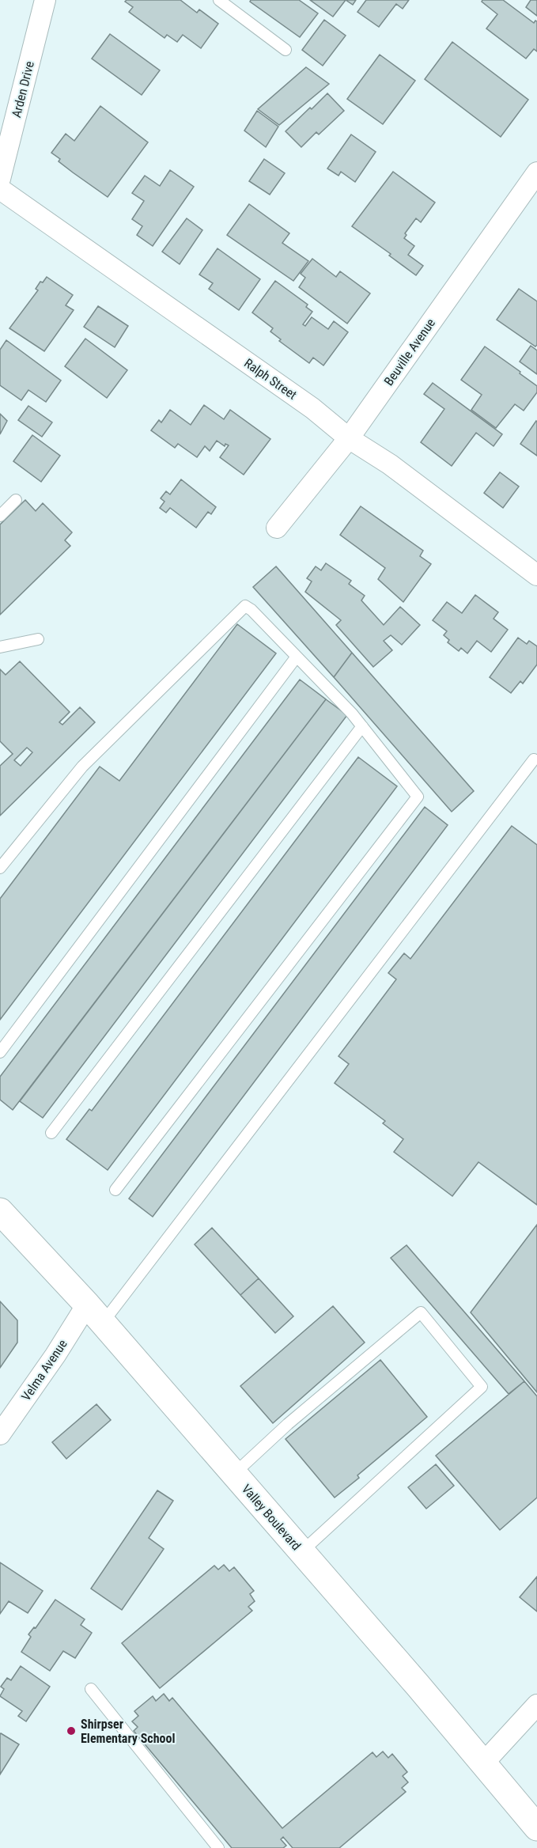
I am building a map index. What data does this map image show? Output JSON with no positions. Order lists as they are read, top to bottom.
{
  "streets": {
    "main road": ["Valley Boulevard"],
    "street": [
      "Arden Drive",
      "Beuville Avenue",
      "Ralph Street",
      "Velma Avenue"
    ]
  },
  "crossings": [
    ["Beuville Avenue", "Ralph Street"],
    ["Velma Avenue", "Valley Boulevard"]
  ],
  "places": ["Shirpser Elementary School"]
}
